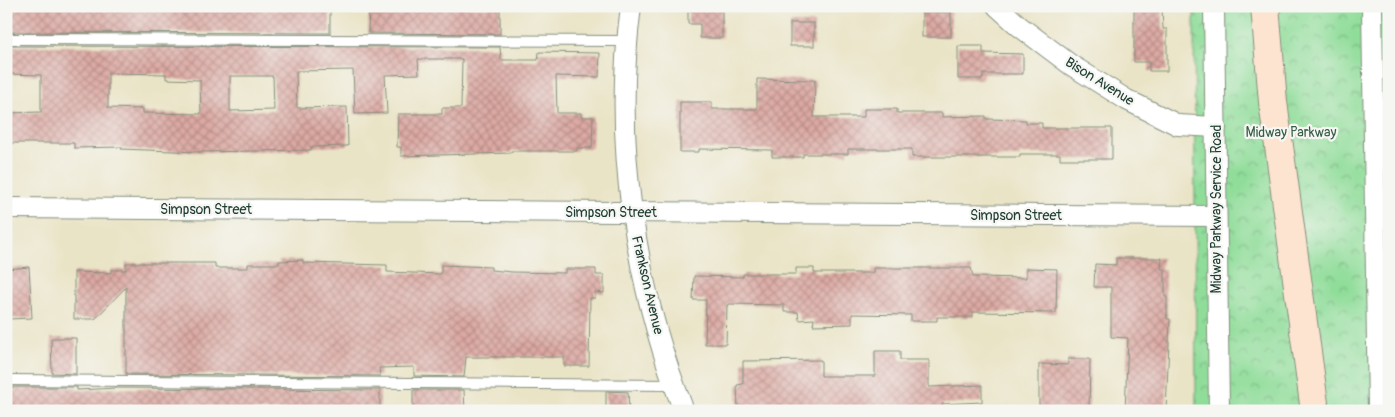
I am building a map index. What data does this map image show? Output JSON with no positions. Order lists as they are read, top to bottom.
{
  "streets": {
    "street": [
      "Bison Avenue",
      "Simpson Street",
      "Midway Parkway Service Road",
      "Frankson Avenue"
    ]
  },
  "crossings": [
    ["Bison Avenue", "Midway Parkway Service Road"],
    ["Simpson Street", "Midway Parkway Service Road"],
    ["Simpson Street", "Frankson Avenue"]
  ],
  "parks": ["Midway Parkway"]
}
